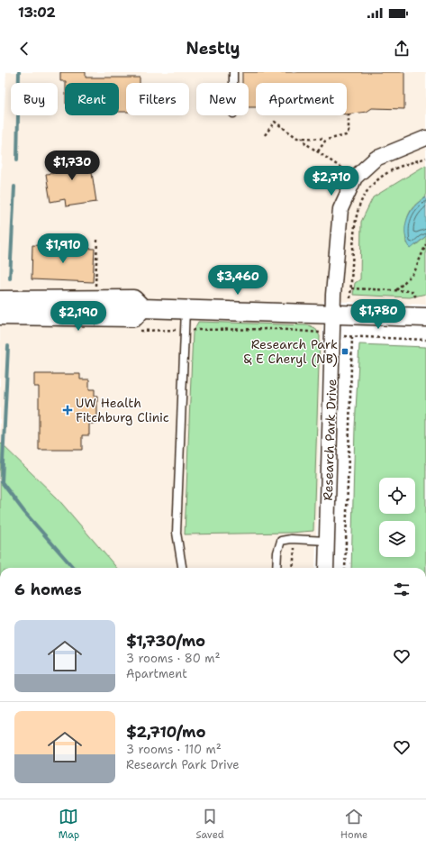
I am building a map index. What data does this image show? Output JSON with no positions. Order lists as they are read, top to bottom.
{
  "streets": {
    "street": ["Research Park Drive"]
  },
  "places": {
    "transit": ["Research Park & E Cheryl (NB)"],
    "health": ["UW Health Fitchburg Clinic"]
  },
  "page": {
    "status": "13:02",
    "header": "Nestly",
    "chip": [
      "Buy",
      "Rent",
      "Filters",
      "New",
      "Apartment"
    ],
    "price": [
      "$1,730",
      "$2,710",
      "$1,910",
      "$3,460",
      "$1,780",
      "$2,190"
    ],
    "heading": "6 homes",
    "list": [
      {
        "name": "$1,730/mo",
        "note": "3 rooms · 80 m² · Apartment"
      },
      {
        "name": "$2,710/mo",
        "note": "3 rooms · 110 m² · Research Park Drive"
      }
    ],
    "tabs": ["Map", "Saved", "Home"]
  }
}
